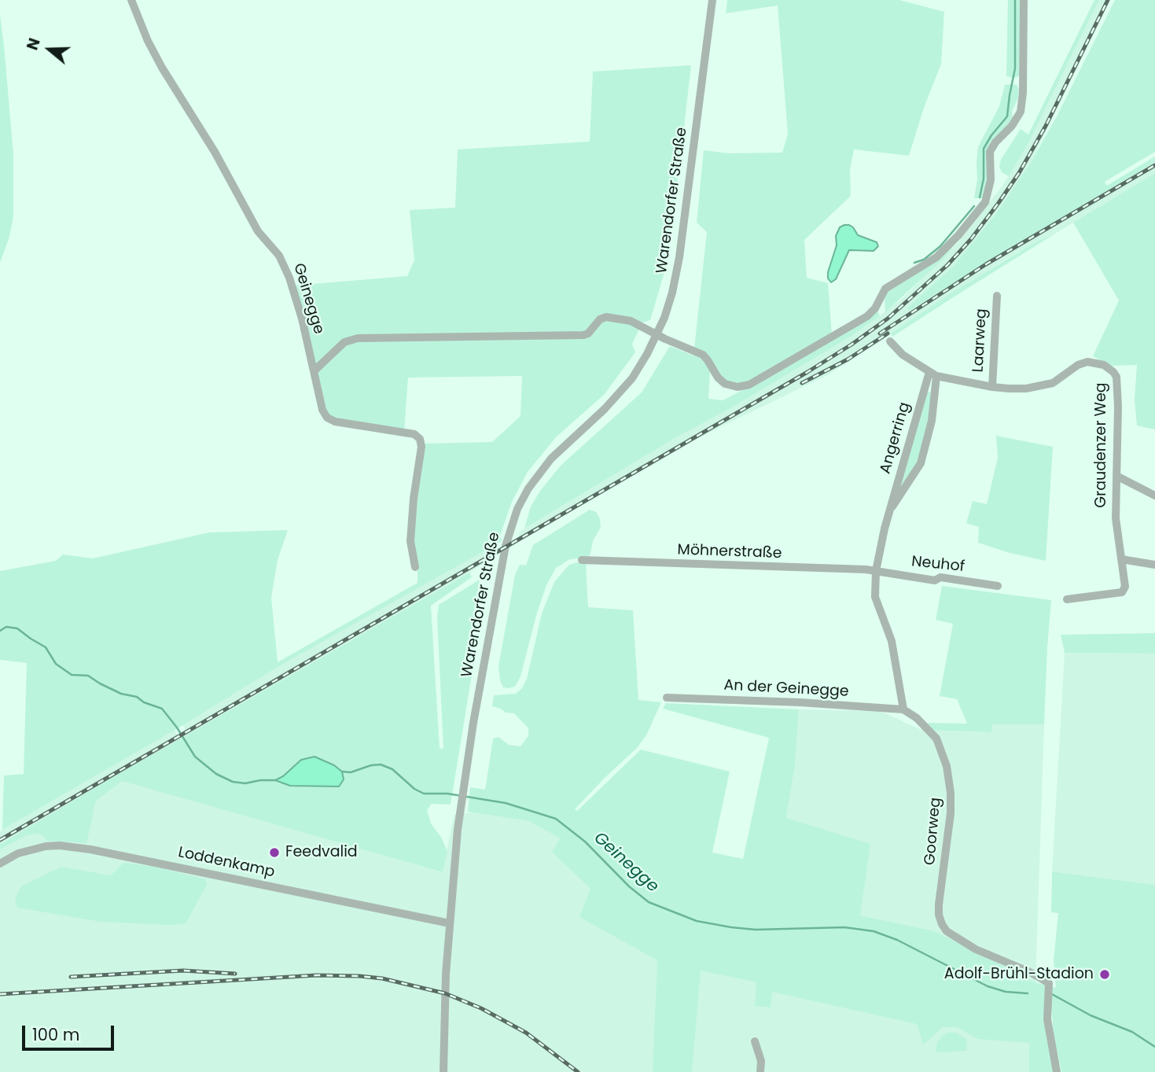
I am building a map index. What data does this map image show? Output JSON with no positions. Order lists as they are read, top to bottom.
{
  "streets": {
    "street": [
      "Warendorfer Straße",
      "Geinegge",
      "Laarweg",
      "Angerring",
      "Graudenzer Weg",
      "Möhnerstraße",
      "Neuhof",
      "An der Geinegge",
      "Goorweg",
      "Loddenkamp"
    ]
  },
  "crossings": [
    ["Warendorfer Straße", "Loddenkamp"],
    ["Laarweg", "Graudenzer Weg"],
    ["Angerring", "Graudenzer Weg"],
    ["Angerring", "Möhnerstraße"],
    ["Angerring", "Neuhof"],
    ["Möhnerstraße", "Neuhof"],
    ["An der Geinegge", "Goorweg"]
  ],
  "water": ["Geinegge"],
  "places": ["Feedvalid", "Adolf-Brühl-Stadion"],
  "scale_bar": "100 m",
  "north": "left"
}
